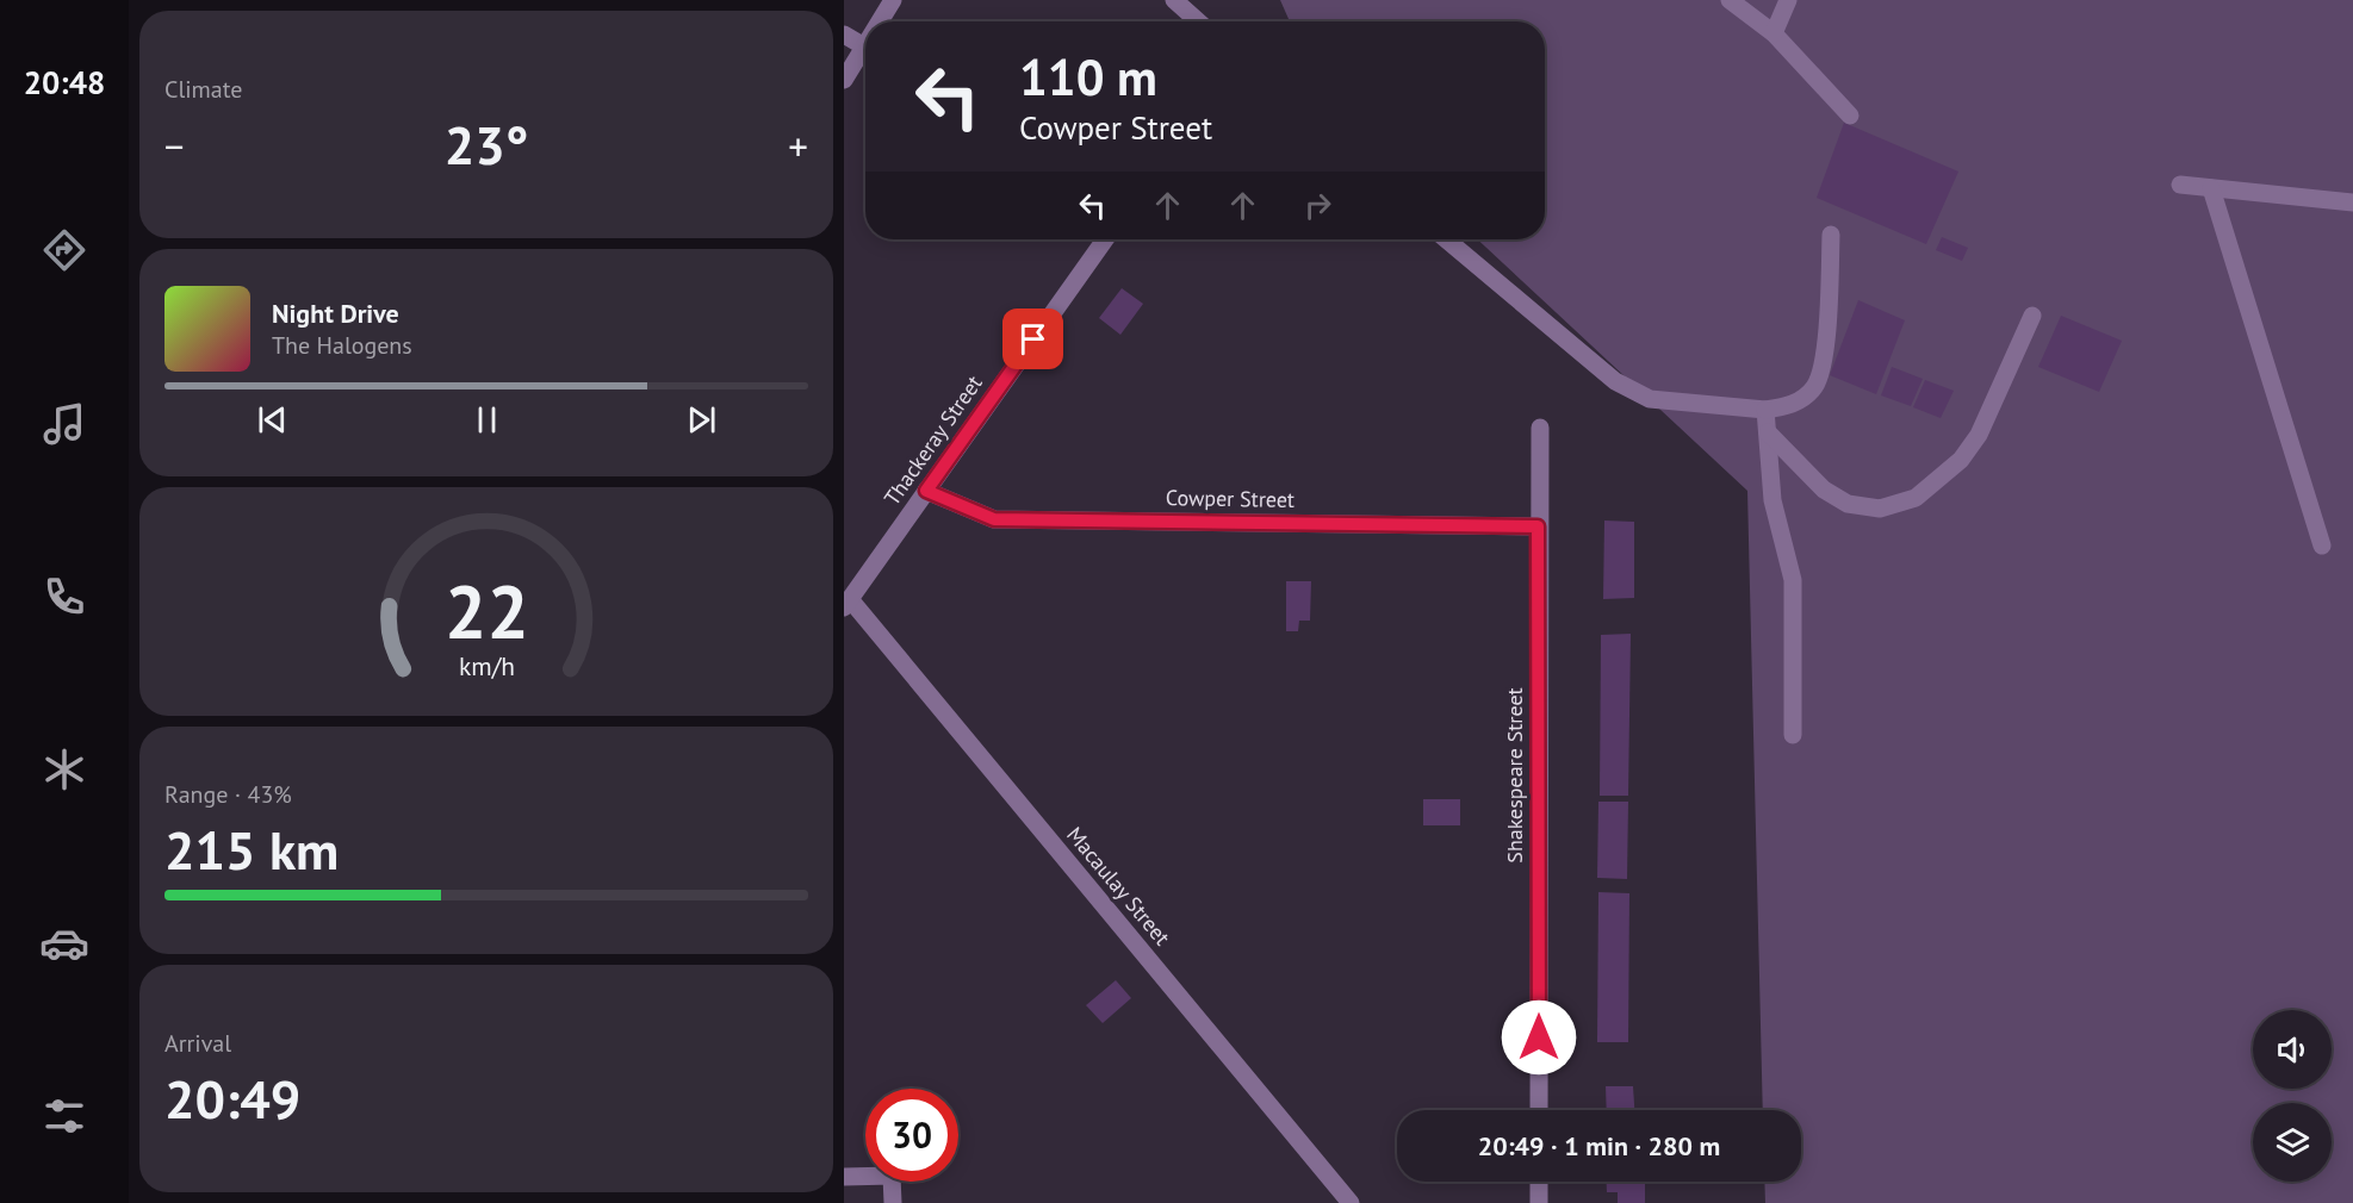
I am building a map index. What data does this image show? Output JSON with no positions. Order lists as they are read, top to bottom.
{
  "streets": {
    "street": [
      "Thackeray Street",
      "Cowper Street",
      "Shakespeare Street",
      "Macaulay Street"
    ]
  },
  "crossings": [
    ["Thackeray Street", "Cowper Street"],
    ["Thackeray Street", "Macaulay Street"],
    ["Cowper Street", "Shakespeare Street"]
  ],
  "page": {
    "tabs": "20:48",
    "tile": [
      "Climate",
      ["Range · 43%", "215 km"],
      ["Arrival", "20:49"]
    ],
    "turn": ["110 m", "Cowper Street"],
    "heat": ["−", "23°", "+"],
    "song": ["Night Drive", "The Halogens"],
    "limit": "30",
    "trip": "20:49 · 1 min · 280 m",
    "gauge": ["22", "km/h"]
  }
}
